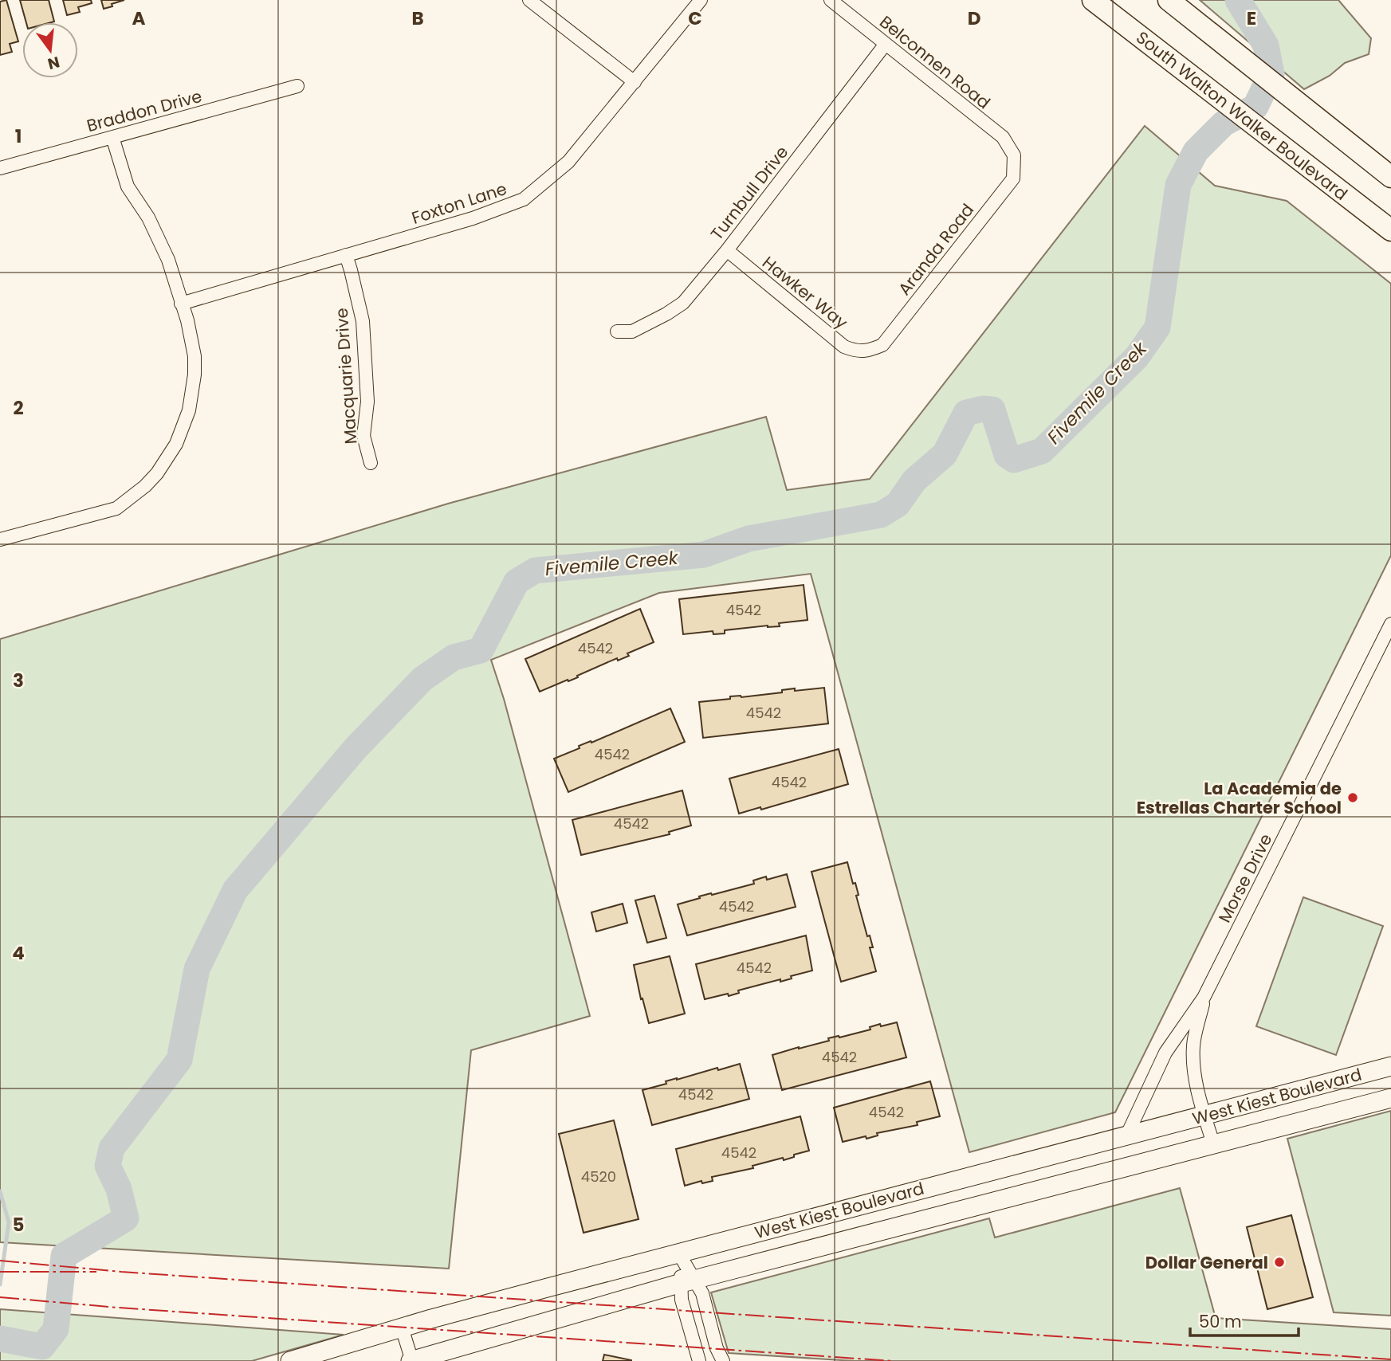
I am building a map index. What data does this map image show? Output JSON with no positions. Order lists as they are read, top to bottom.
{
  "streets": {
    "main road": ["South Walton Walker Boulevard", "West Kiest Boulevard"],
    "street": [
      "Belconnen Road",
      "Braddon Drive",
      "Turnbull Drive",
      "Foxton Lane",
      "Aranda Road",
      "Hawker Way",
      "Macquarie Drive",
      "Morse Drive"
    ]
  },
  "crossings": [
    ["Belconnen Road", "Turnbull Drive"],
    ["Belconnen Road", "Aranda Road"],
    ["Turnbull Drive", "Hawker Way"],
    ["Foxton Lane", "Macquarie Drive"],
    ["Aranda Road", "Hawker Way"],
    ["Morse Drive", "West Kiest Boulevard"]
  ],
  "water": ["Fivemile Creek"],
  "places": ["La Academia de Estrellas Charter School", "Dollar General"],
  "house_numbers": [
    "4542",
    "4542",
    "4542",
    "4542",
    "4542",
    "4542",
    "4542",
    "4542",
    "4542",
    "4542",
    "4542",
    "4542",
    "4520"
  ],
  "scale_bar": "50 m",
  "north": "bottom",
  "grid": {
    "columns": [
      "A",
      "B",
      "C",
      "D",
      "E"
    ],
    "rows": [
      "1",
      "2",
      "3",
      "4",
      "5"
    ]
  }
}
